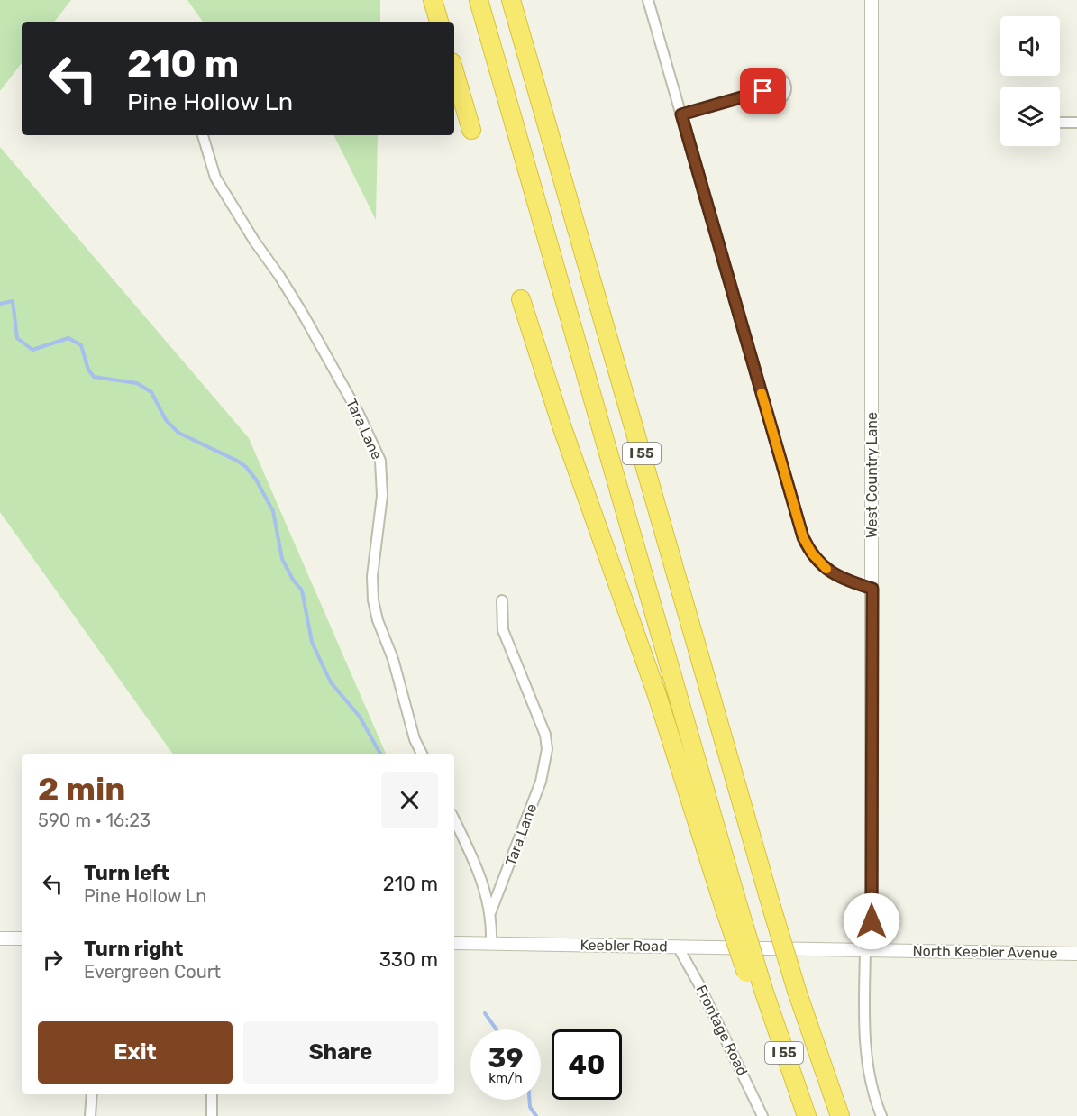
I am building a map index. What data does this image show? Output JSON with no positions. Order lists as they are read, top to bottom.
{
  "streets": {
    "highway": ["I 55"],
    "street": [
      "Tara Lane",
      "West Country Lane",
      "Keebler Road",
      "North Keebler Avenue",
      "Frontage Road"
    ]
  },
  "crossings": [
    ["Tara Lane", "Keebler Road"],
    ["West Country Lane", "North Keebler Avenue"],
    ["Keebler Road", "North Keebler Avenue"],
    ["Keebler Road", "Frontage Road"]
  ],
  "page": {
    "turn": ["210 m", "Pine Hollow Ln"],
    "heading": ["2 min", "590 m · 16:23"],
    "list": [
      {
        "name": "Turn left",
        "note": "Pine Hollow Ln",
        "value": "210 m"
      },
      {
        "name": "Turn right",
        "note": "Evergreen Court",
        "value": "330 m"
      }
    ],
    "buttons": ["Exit", "Share"],
    "speed": "39 km/h",
    "limit": "40"
  }
}
